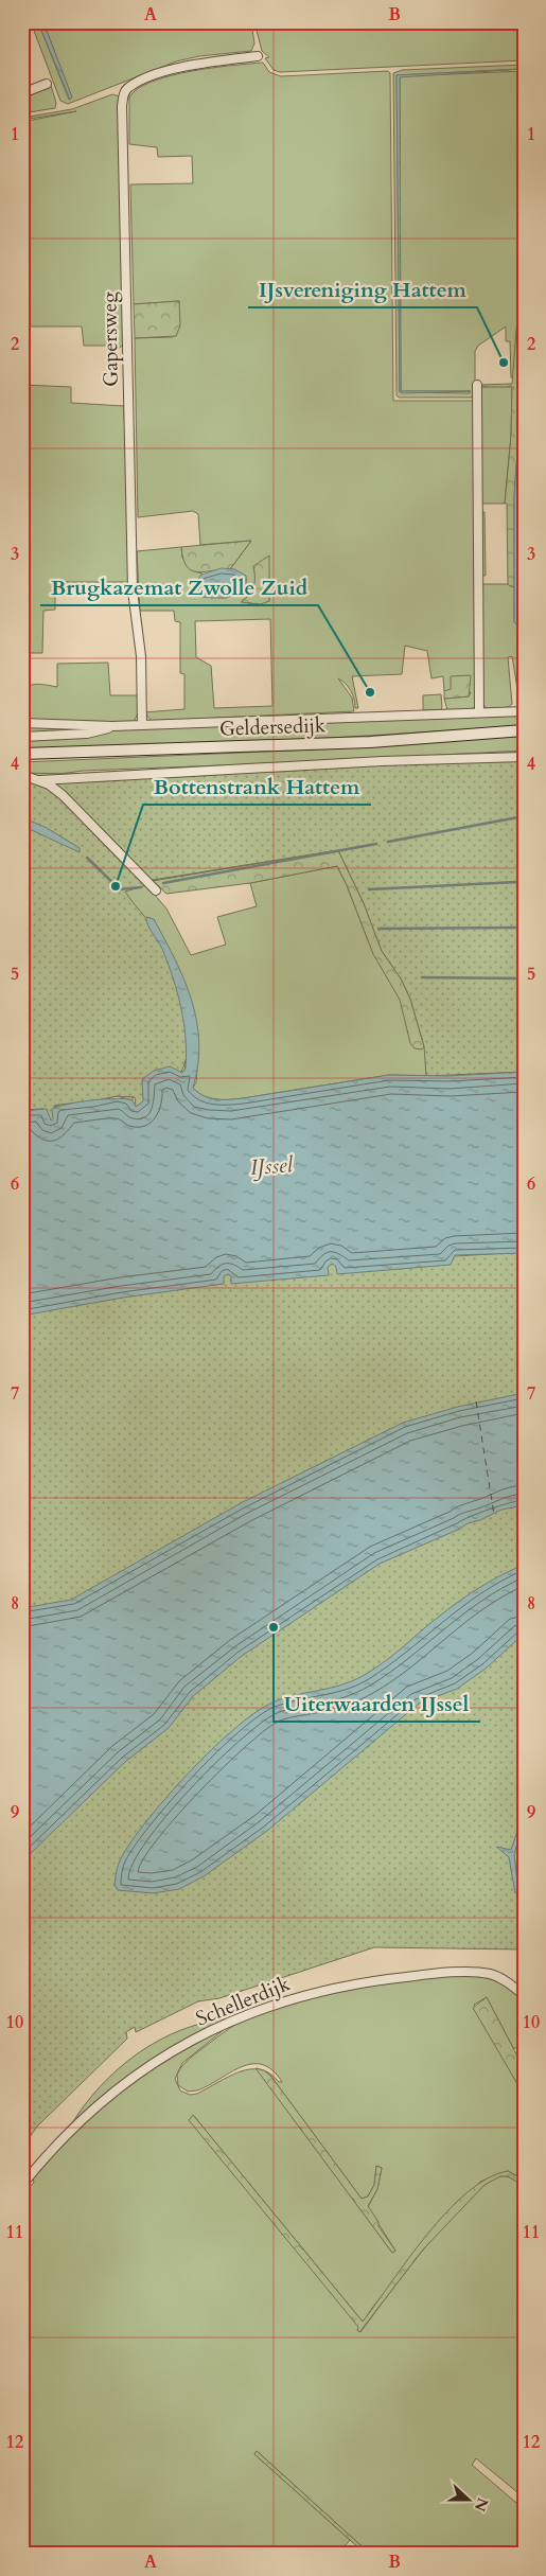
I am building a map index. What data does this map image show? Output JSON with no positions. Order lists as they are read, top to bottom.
{
  "streets": {
    "main road": ["Geldersedijk"],
    "street": ["Gapersweg", "Schellerdijk"]
  },
  "crossings": [
    ["Gapersweg", "Geldersedijk"]
  ],
  "water": ["IJssel"],
  "places": [
    "IJsvereniging Hattem",
    "Brugkazemat Zwolle Zuid",
    "Bottenstrank Hattem",
    "Uiterwaarden IJssel"
  ],
  "north": "right",
  "grid": {
    "columns": ["A", "B"],
    "rows": [
      "1",
      "2",
      "3",
      "4",
      "5",
      "6",
      "7",
      "8",
      "9",
      "10",
      "11",
      "12"
    ]
  }
}
